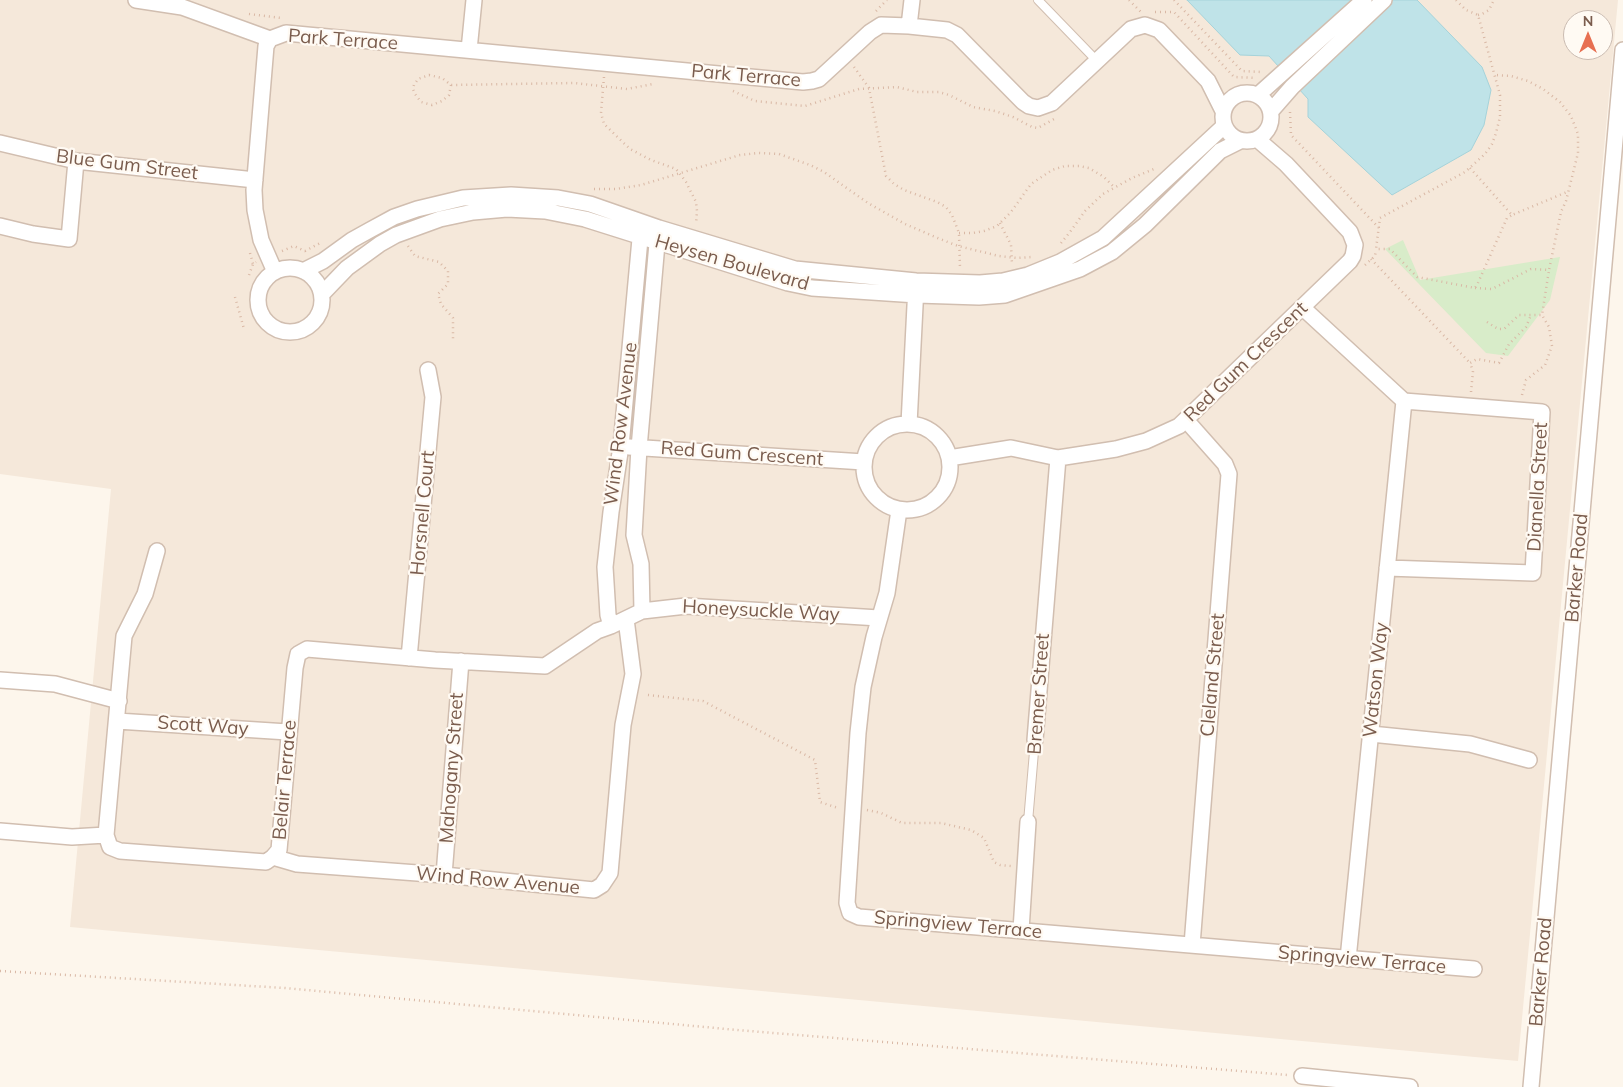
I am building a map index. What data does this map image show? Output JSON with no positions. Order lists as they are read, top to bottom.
{
  "streets": {
    "street": [
      "Park Terrace",
      "Blue Gum Street",
      "Heysen Boulevard",
      "Red Gum Crescent",
      "Wind Row Avenue",
      "Dianella Street",
      "Horsnell Court",
      "Barker Road",
      "Honeysuckle Way",
      "Cleland Street",
      "Watson Way",
      "Bremer Street",
      "Scott Way",
      "Mahogany Street",
      "Belair Terrace",
      "Springview Terrace"
    ]
  },
  "crossings": [
    ["Park Terrace", "Blue Gum Street"],
    ["Park Terrace", "Heysen Boulevard"],
    ["Heysen Boulevard", "Red Gum Crescent"],
    ["Heysen Boulevard", "Wind Row Avenue"],
    ["Red Gum Crescent", "Wind Row Avenue"],
    ["Red Gum Crescent", "Cleland Street"],
    ["Red Gum Crescent", "Bremer Street"],
    ["Red Gum Crescent", "Springview Terrace"],
    ["Wind Row Avenue", "Honeysuckle Way"],
    ["Wind Row Avenue", "Mahogany Street"],
    ["Wind Row Avenue", "Belair Terrace"],
    ["Dianella Street", "Watson Way"],
    ["Horsnell Court", "Belair Terrace"],
    ["Honeysuckle Way", "Belair Terrace"],
    ["Honeysuckle Way", "Springview Terrace"],
    ["Cleland Street", "Springview Terrace"],
    ["Watson Way", "Springview Terrace"],
    ["Bremer Street", "Springview Terrace"],
    ["Scott Way", "Belair Terrace"],
    ["Mahogany Street", "Belair Terrace"]
  ],
  "north": "top"
}
